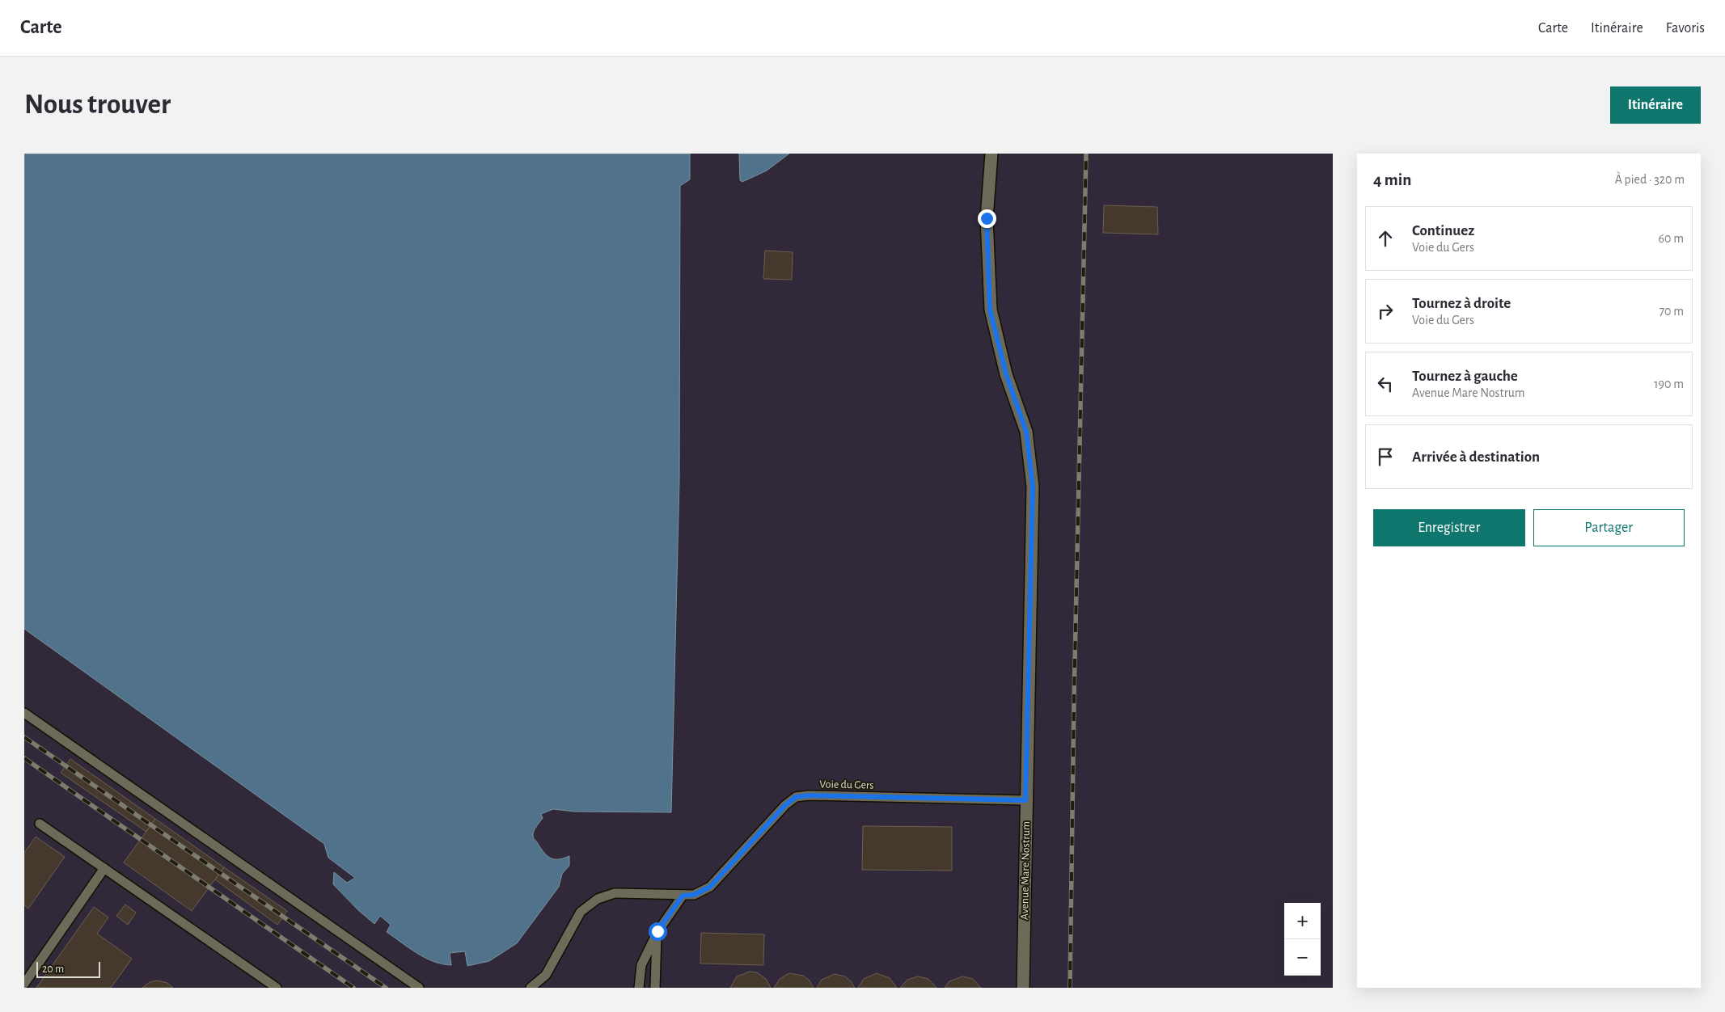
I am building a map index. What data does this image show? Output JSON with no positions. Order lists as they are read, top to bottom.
{
  "streets": {
    "street": ["Avenue Mare Nostrum"],
    "lane": ["Voie du Gers"]
  },
  "crossings": [
    ["Voie du Gers", "Avenue Mare Nostrum"]
  ],
  "scale_bar": "20 m",
  "page": {
    "header": "Carte",
    "nav": ["Carte", "Itinéraire", "Favoris"],
    "buttons": [
      "Itinéraire",
      ["Enregistrer", "Partager"]
    ],
    "title": "Nous trouver",
    "heading": ["4 min", "À pied · 320 m"],
    "list": [
      ["Continuez", "Voie du Gers", "60 m"],
      ["Tournez à droite", "Voie du Gers", "70 m"],
      ["Tournez à gauche", "Avenue Mare Nostrum", "190 m"],
      "Arrivée à destination"
    ],
    "map_buttons": ["+", "−"],
    "scale": "20 m"
  }
}
